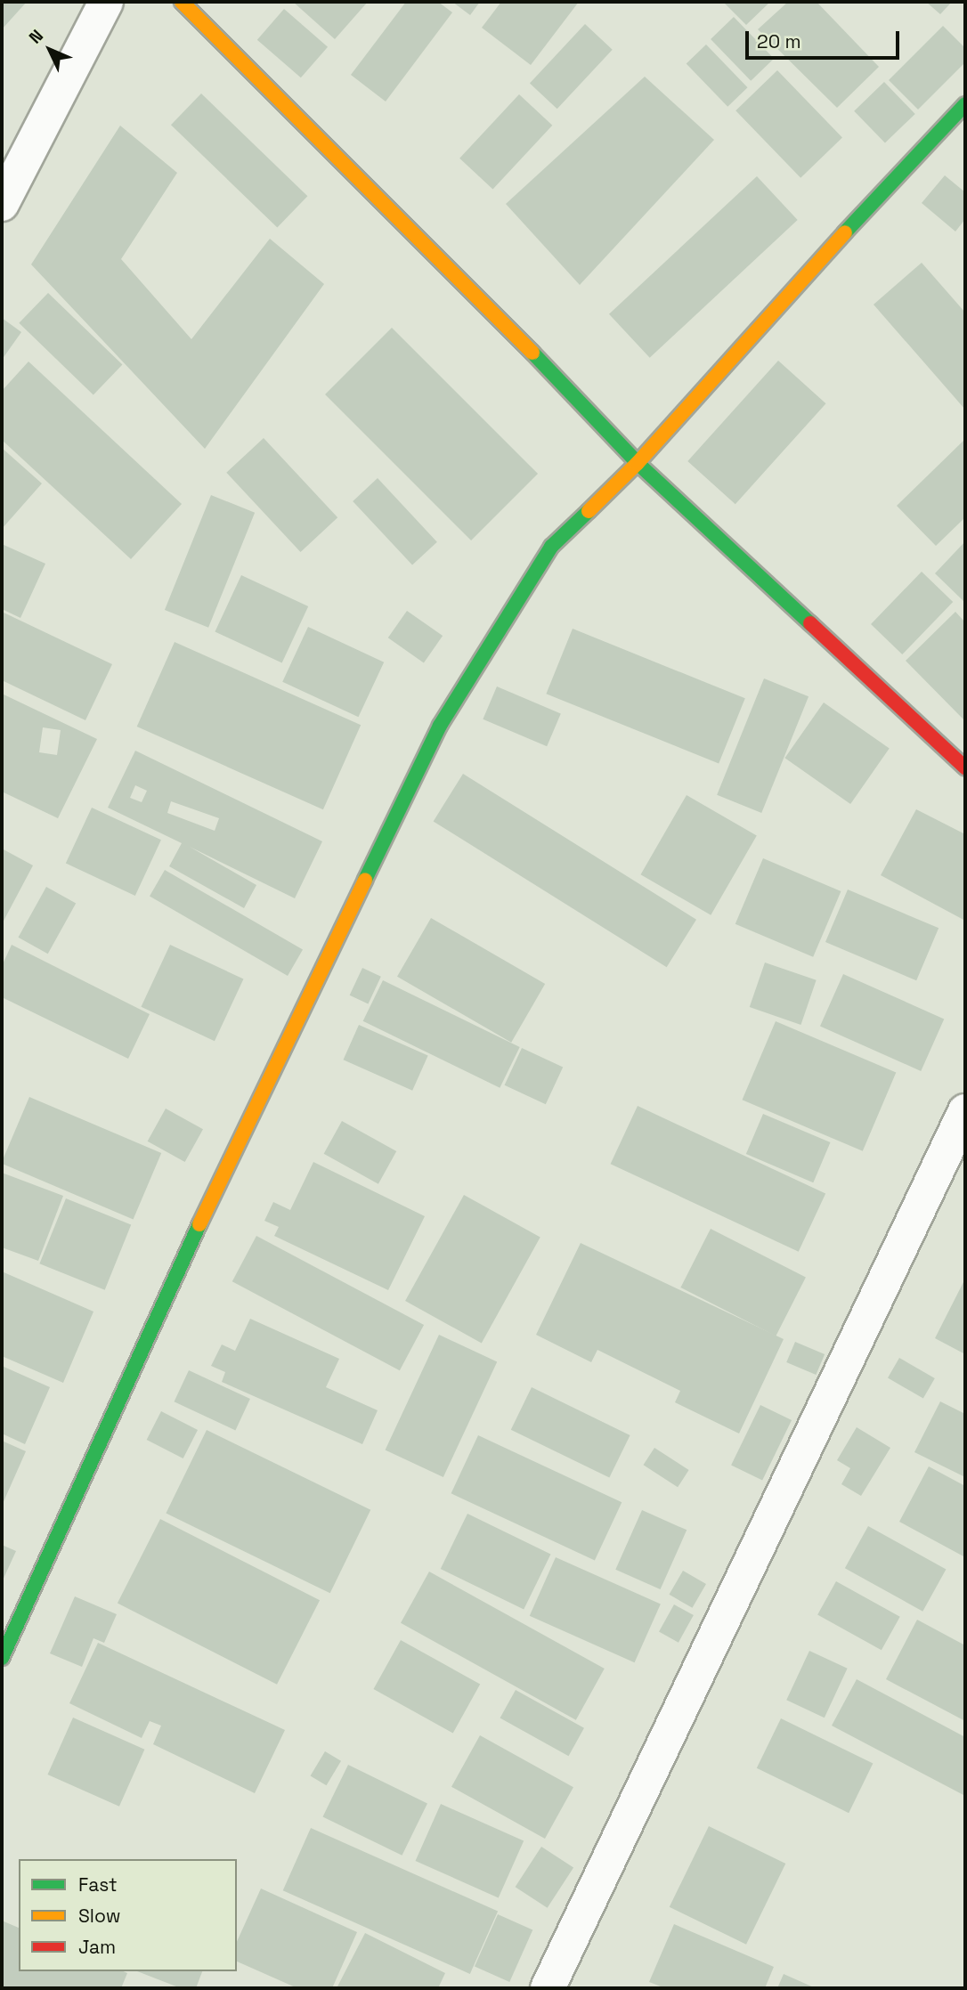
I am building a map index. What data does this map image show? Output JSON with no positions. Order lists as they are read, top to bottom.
{
  "legend": ["Fast", "Slow", "Jam"],
  "scale_bar": "20 m",
  "north": "top left"
}
